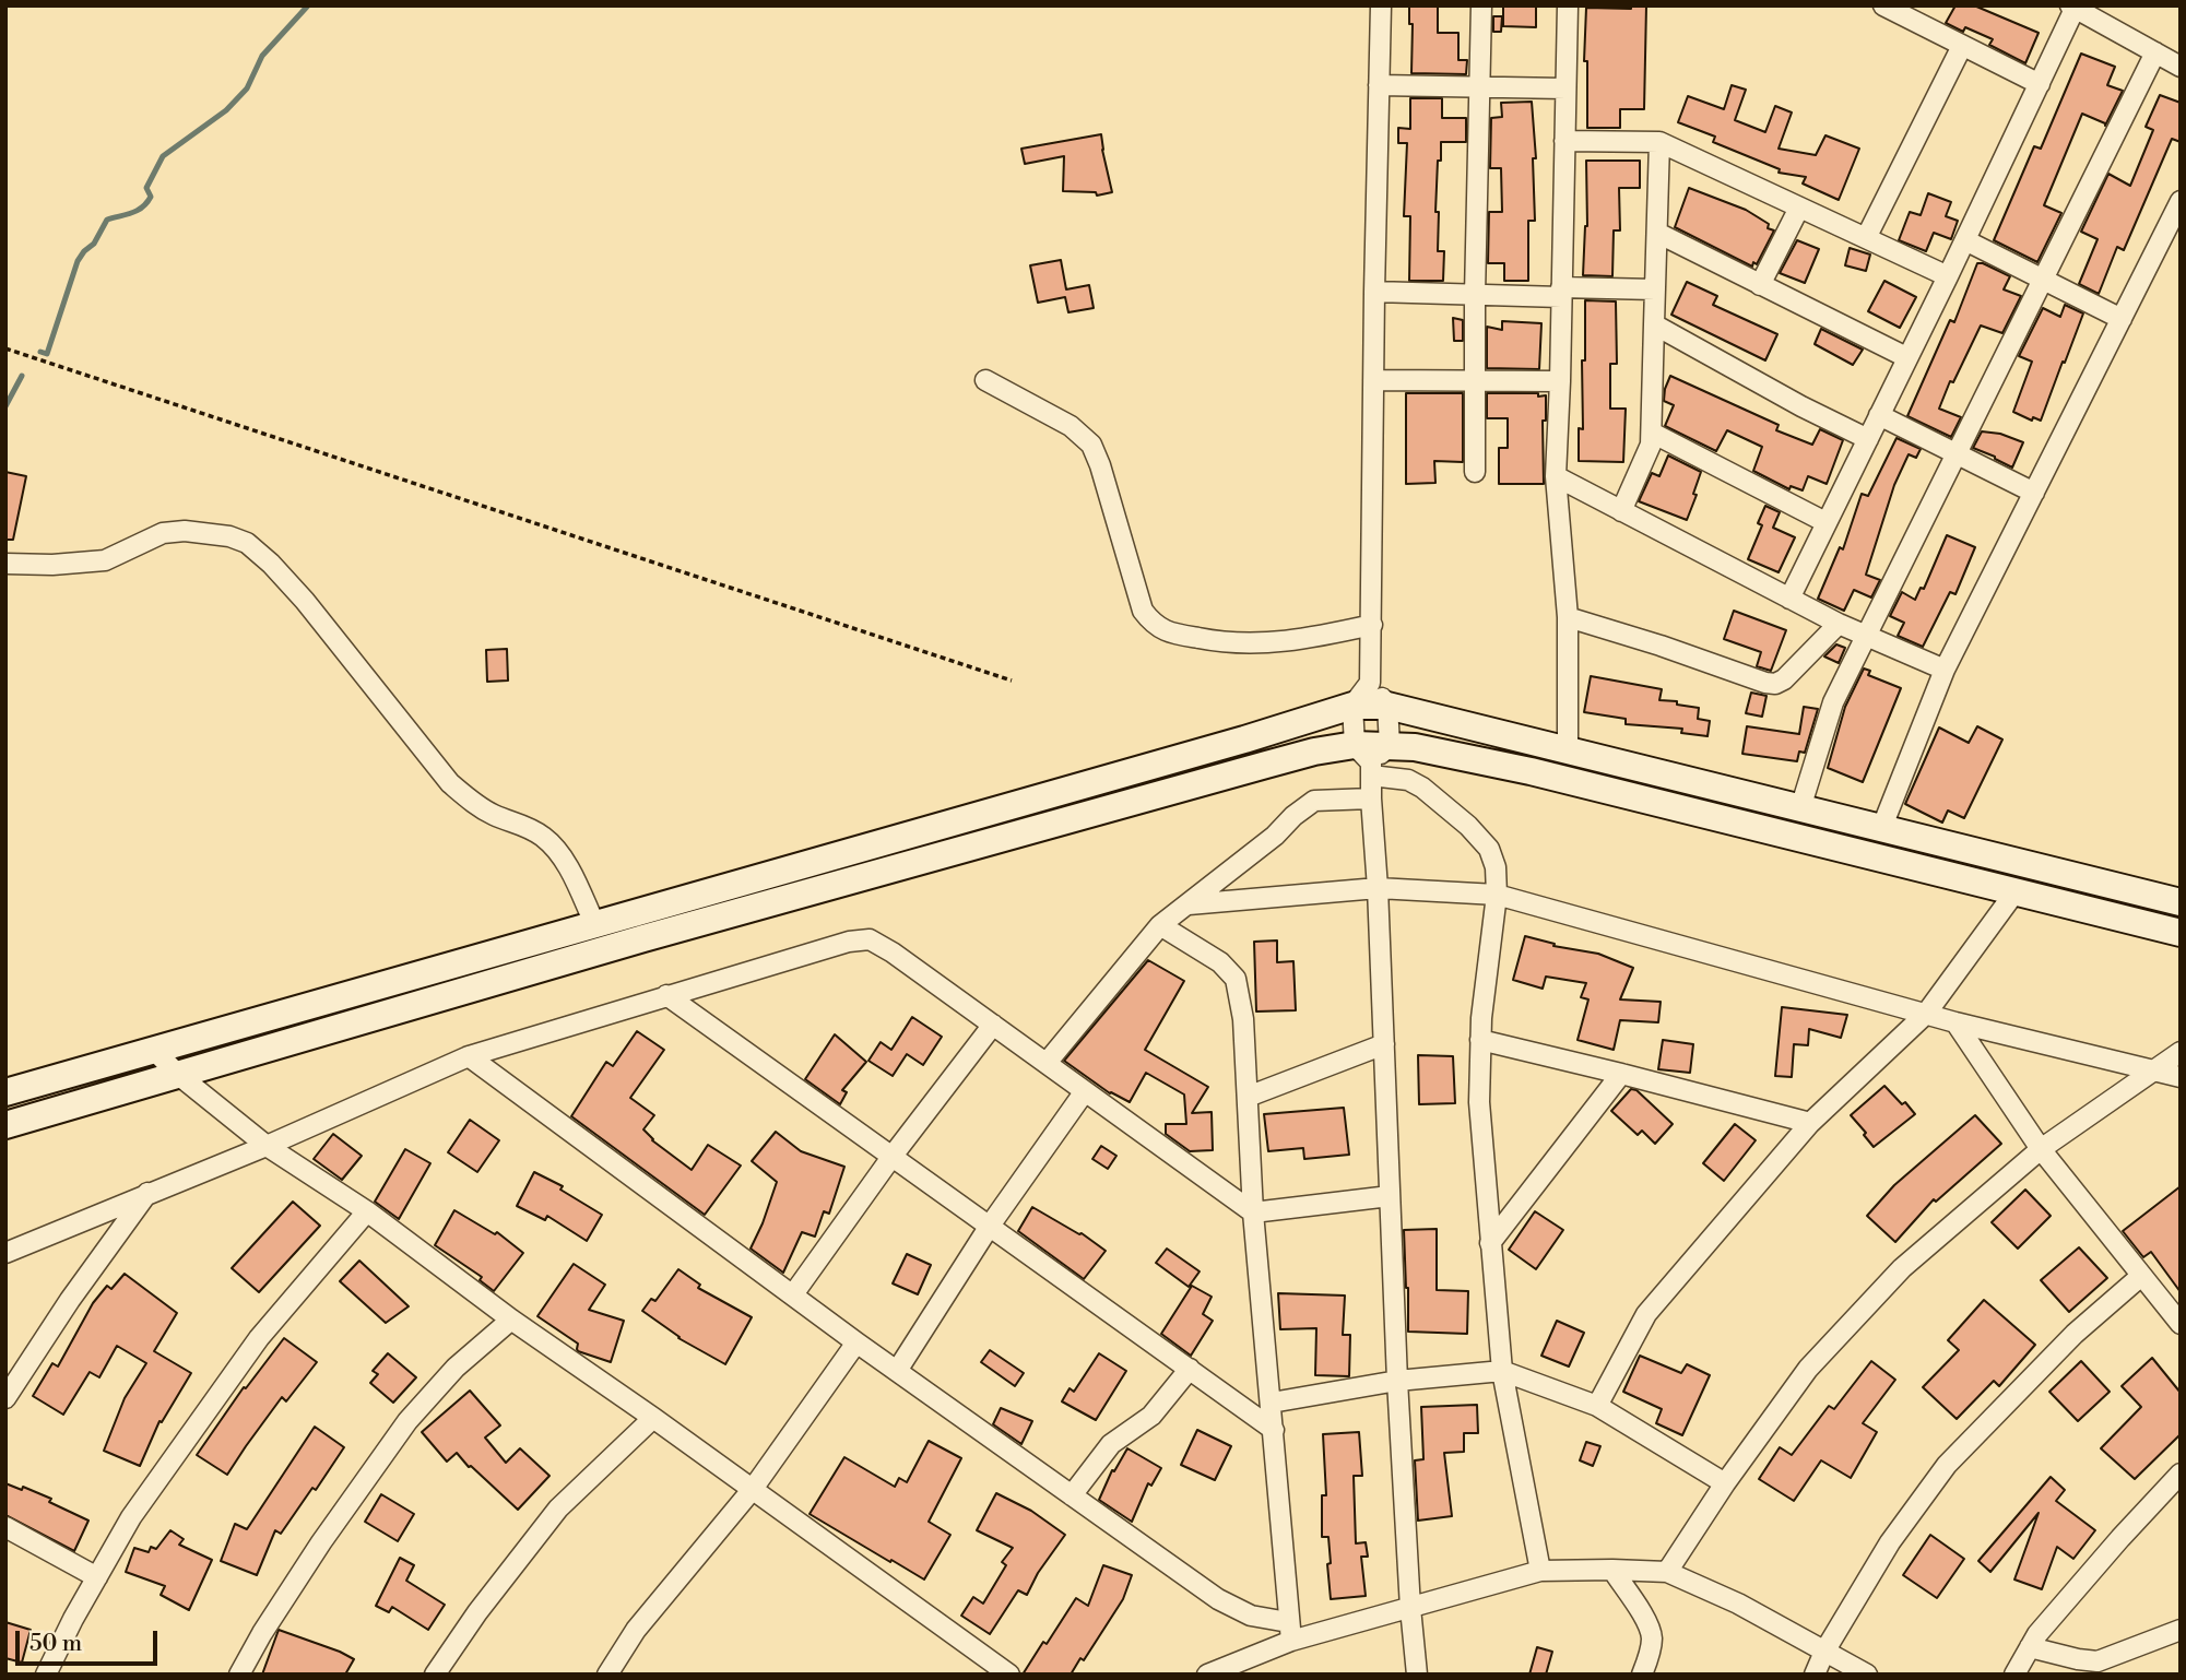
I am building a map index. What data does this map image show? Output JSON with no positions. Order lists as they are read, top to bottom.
{
  "scale_bar": "50 m"
}
